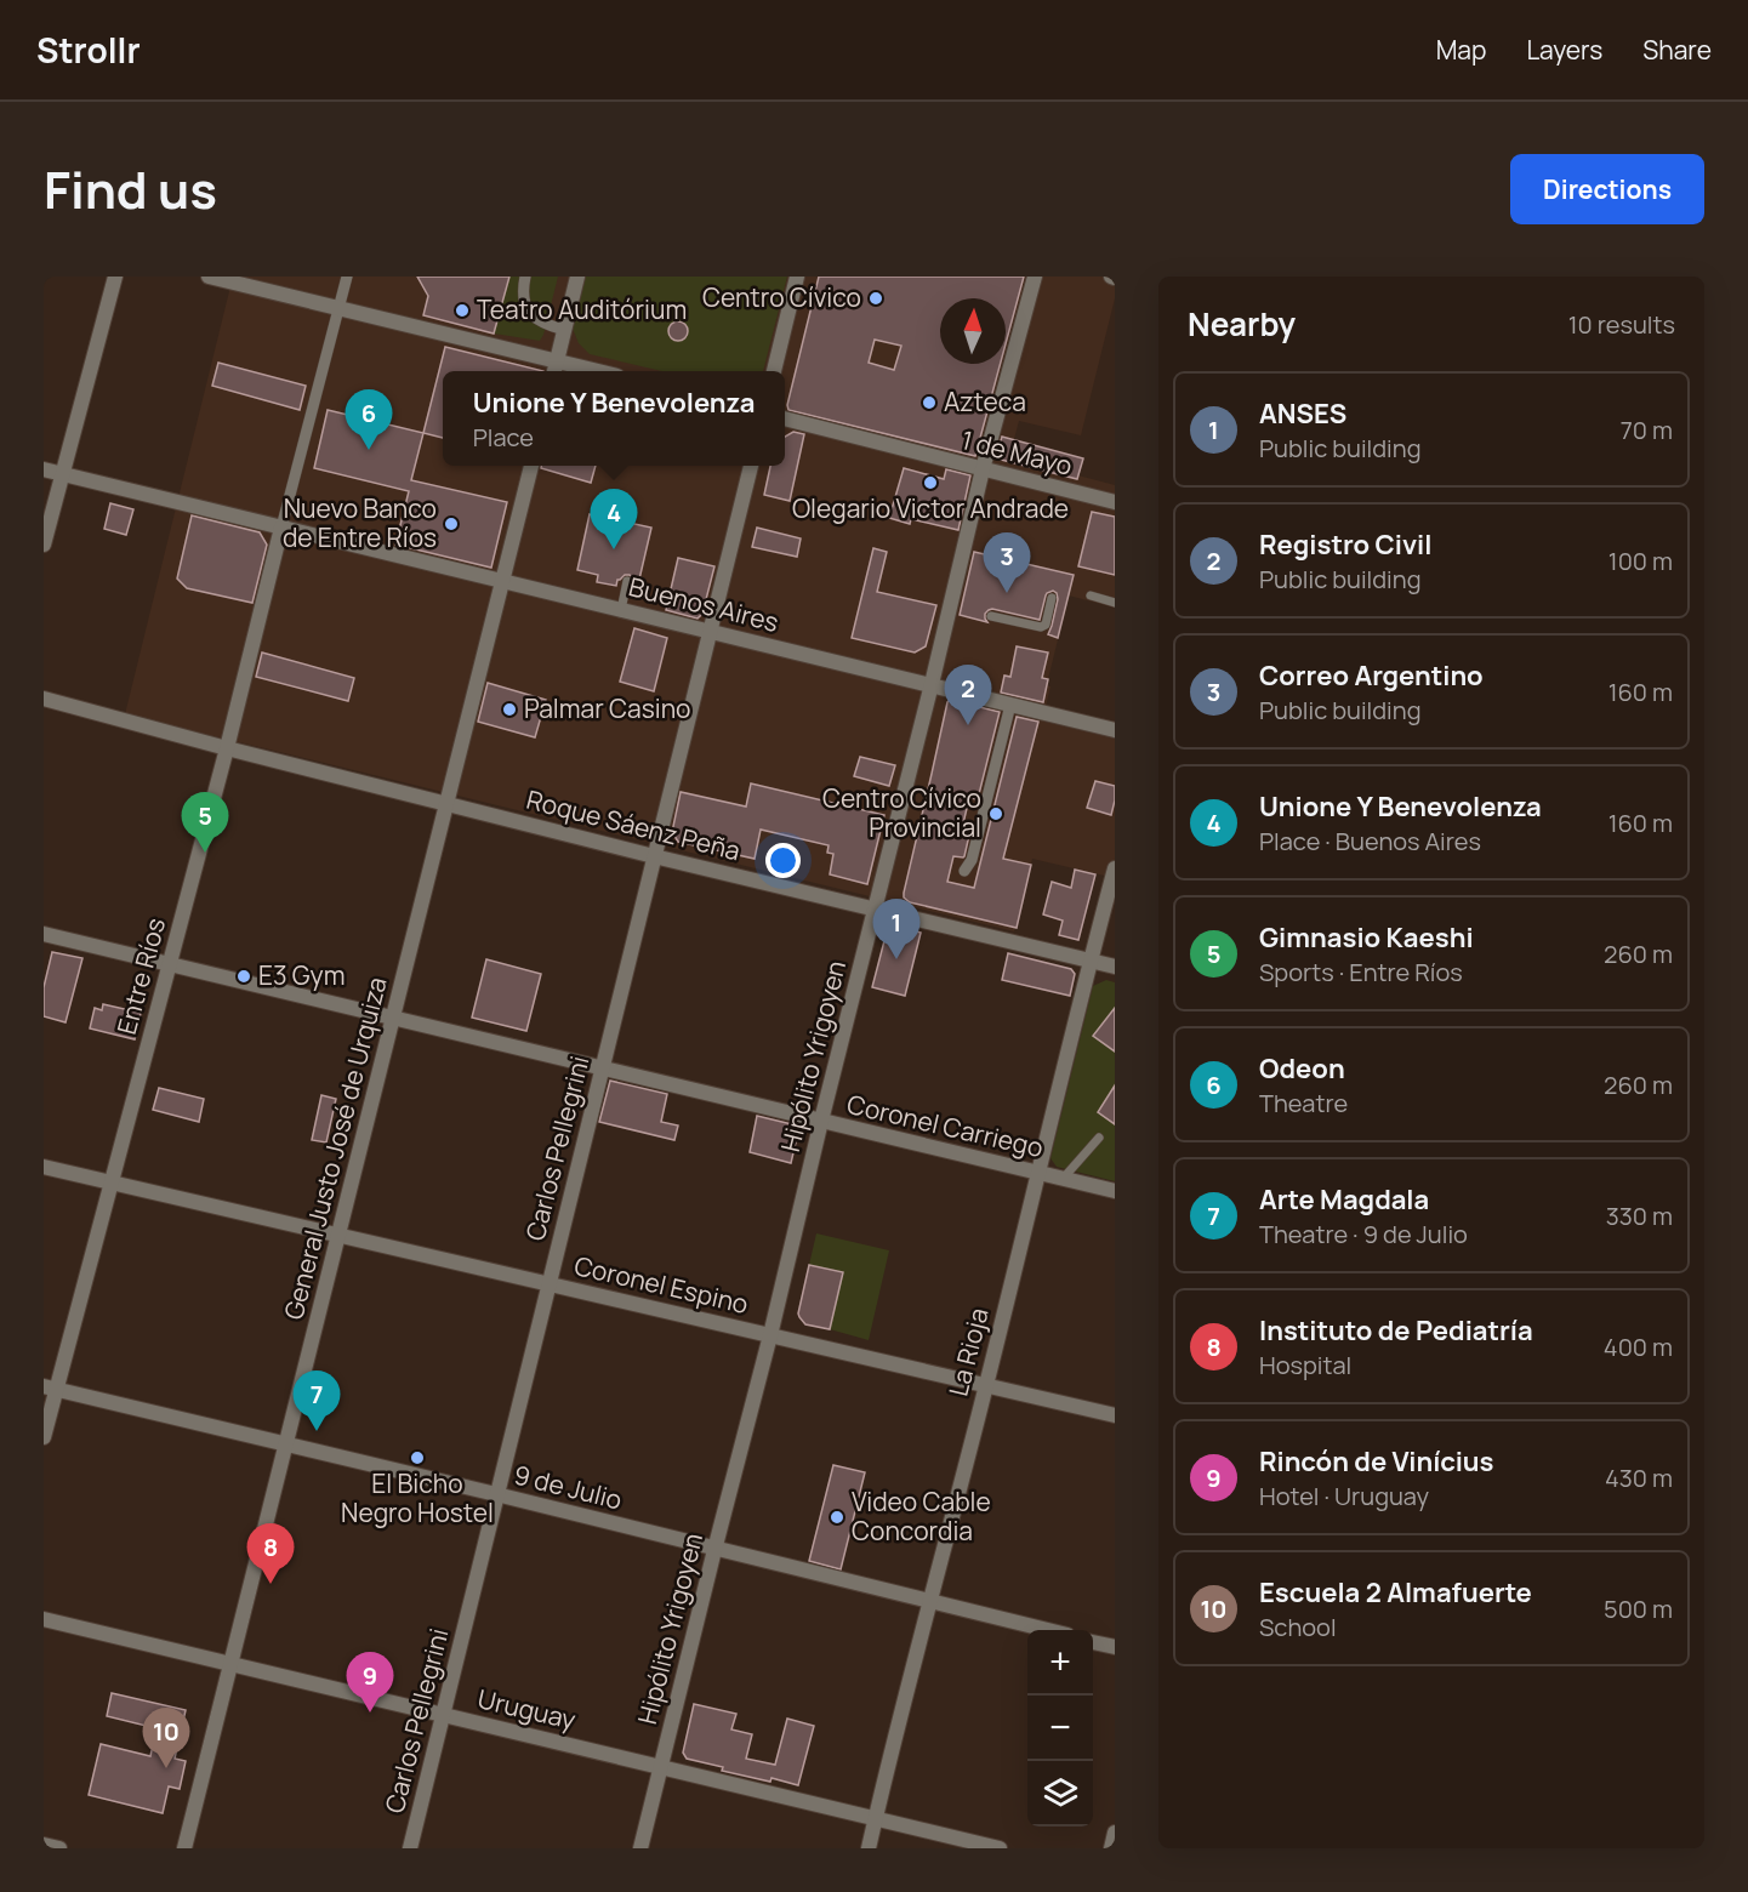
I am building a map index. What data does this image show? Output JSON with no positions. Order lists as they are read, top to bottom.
{
  "streets": {
    "street": [
      "1 de Mayo",
      "Buenos Aires",
      "Roque Sáenz Peña",
      "Entre Ríos",
      "Hipólito Yrigoyen",
      "Coronel Carriego",
      "General Justo José de Urquiza",
      "Carlos Pellegrini",
      "Coronel Espino",
      "La Rioja",
      "9 de Julio",
      "Uruguay"
    ]
  },
  "crossings": [
    ["1 de Mayo", "Hipólito Yrigoyen"],
    ["Buenos Aires", "Entre Ríos"],
    ["Buenos Aires", "Hipólito Yrigoyen"],
    ["Buenos Aires", "General Justo José de Urquiza"],
    ["Buenos Aires", "Carlos Pellegrini"],
    ["Roque Sáenz Peña", "Entre Ríos"],
    ["Roque Sáenz Peña", "Hipólito Yrigoyen"],
    ["Roque Sáenz Peña", "General Justo José de Urquiza"],
    ["Roque Sáenz Peña", "Carlos Pellegrini"],
    ["Roque Sáenz Peña", "La Rioja"],
    ["Entre Ríos", "Coronel Carriego"],
    ["Entre Ríos", "Coronel Espino"],
    ["Entre Ríos", "9 de Julio"],
    ["Hipólito Yrigoyen", "Coronel Carriego"],
    ["Hipólito Yrigoyen", "Coronel Espino"],
    ["Hipólito Yrigoyen", "9 de Julio"],
    ["Hipólito Yrigoyen", "Uruguay"],
    ["Coronel Carriego", "General Justo José de Urquiza"],
    ["Coronel Carriego", "Carlos Pellegrini"],
    ["Coronel Carriego", "La Rioja"],
    ["General Justo José de Urquiza", "Coronel Espino"],
    ["General Justo José de Urquiza", "9 de Julio"],
    ["General Justo José de Urquiza", "Uruguay"],
    ["Carlos Pellegrini", "Coronel Espino"],
    ["Carlos Pellegrini", "9 de Julio"],
    ["Carlos Pellegrini", "Uruguay"],
    ["Coronel Espino", "La Rioja"],
    ["La Rioja", "9 de Julio"],
    ["La Rioja", "Uruguay"]
  ],
  "places": [
    "Centro Cívico",
    "Teatro Auditórium",
    "Azteca",
    "Olegario Victor Andrade",
    "Nuevo Banco de Entre Ríos",
    "Palmar Casino",
    "Centro Cívico Provincial",
    "E3 Gym",
    "El Bicho Negro Hostel",
    "Video Cable Concordia"
  ],
  "north": "top",
  "page": {
    "header": "Strollr",
    "nav": ["Map", "Layers", "Share"],
    "title": "Find us",
    "buttons": "Directions",
    "heading": ["Nearby", "10 results"],
    "popup": ["Unione Y Benevolenza", "Place"],
    "list": [
      {
        "mark": "1",
        "name": "ANSES",
        "note": "Public building",
        "value": "70 m"
      },
      {
        "mark": "2",
        "name": "Registro Civil",
        "note": "Public building",
        "value": "100 m"
      },
      {
        "mark": "3",
        "name": "Correo Argentino",
        "note": "Public building",
        "value": "160 m"
      },
      {
        "mark": "4",
        "name": "Unione Y Benevolenza",
        "note": "Place · Buenos Aires",
        "value": "160 m"
      },
      {
        "mark": "5",
        "name": "Gimnasio Kaeshi",
        "note": "Sports · Entre Ríos",
        "value": "260 m"
      },
      {
        "mark": "6",
        "name": "Odeon",
        "note": "Theatre",
        "value": "260 m"
      },
      {
        "mark": "7",
        "name": "Arte Magdala",
        "note": "Theatre · 9 de Julio",
        "value": "330 m"
      },
      {
        "mark": "8",
        "name": "Instituto de Pediatría",
        "note": "Hospital",
        "value": "400 m"
      },
      {
        "mark": "9",
        "name": "Rincón de Vinícius",
        "note": "Hotel · Uruguay",
        "value": "430 m"
      },
      {
        "mark": "10",
        "name": "Escuela 2 Almafuerte",
        "note": "School",
        "value": "500 m"
      }
    ],
    "pins": [
      "6",
      "4",
      "3",
      "2",
      "5",
      "1",
      "7",
      "8",
      "9",
      "10"
    ],
    "map_buttons": ["+", "−"]
  }
}
